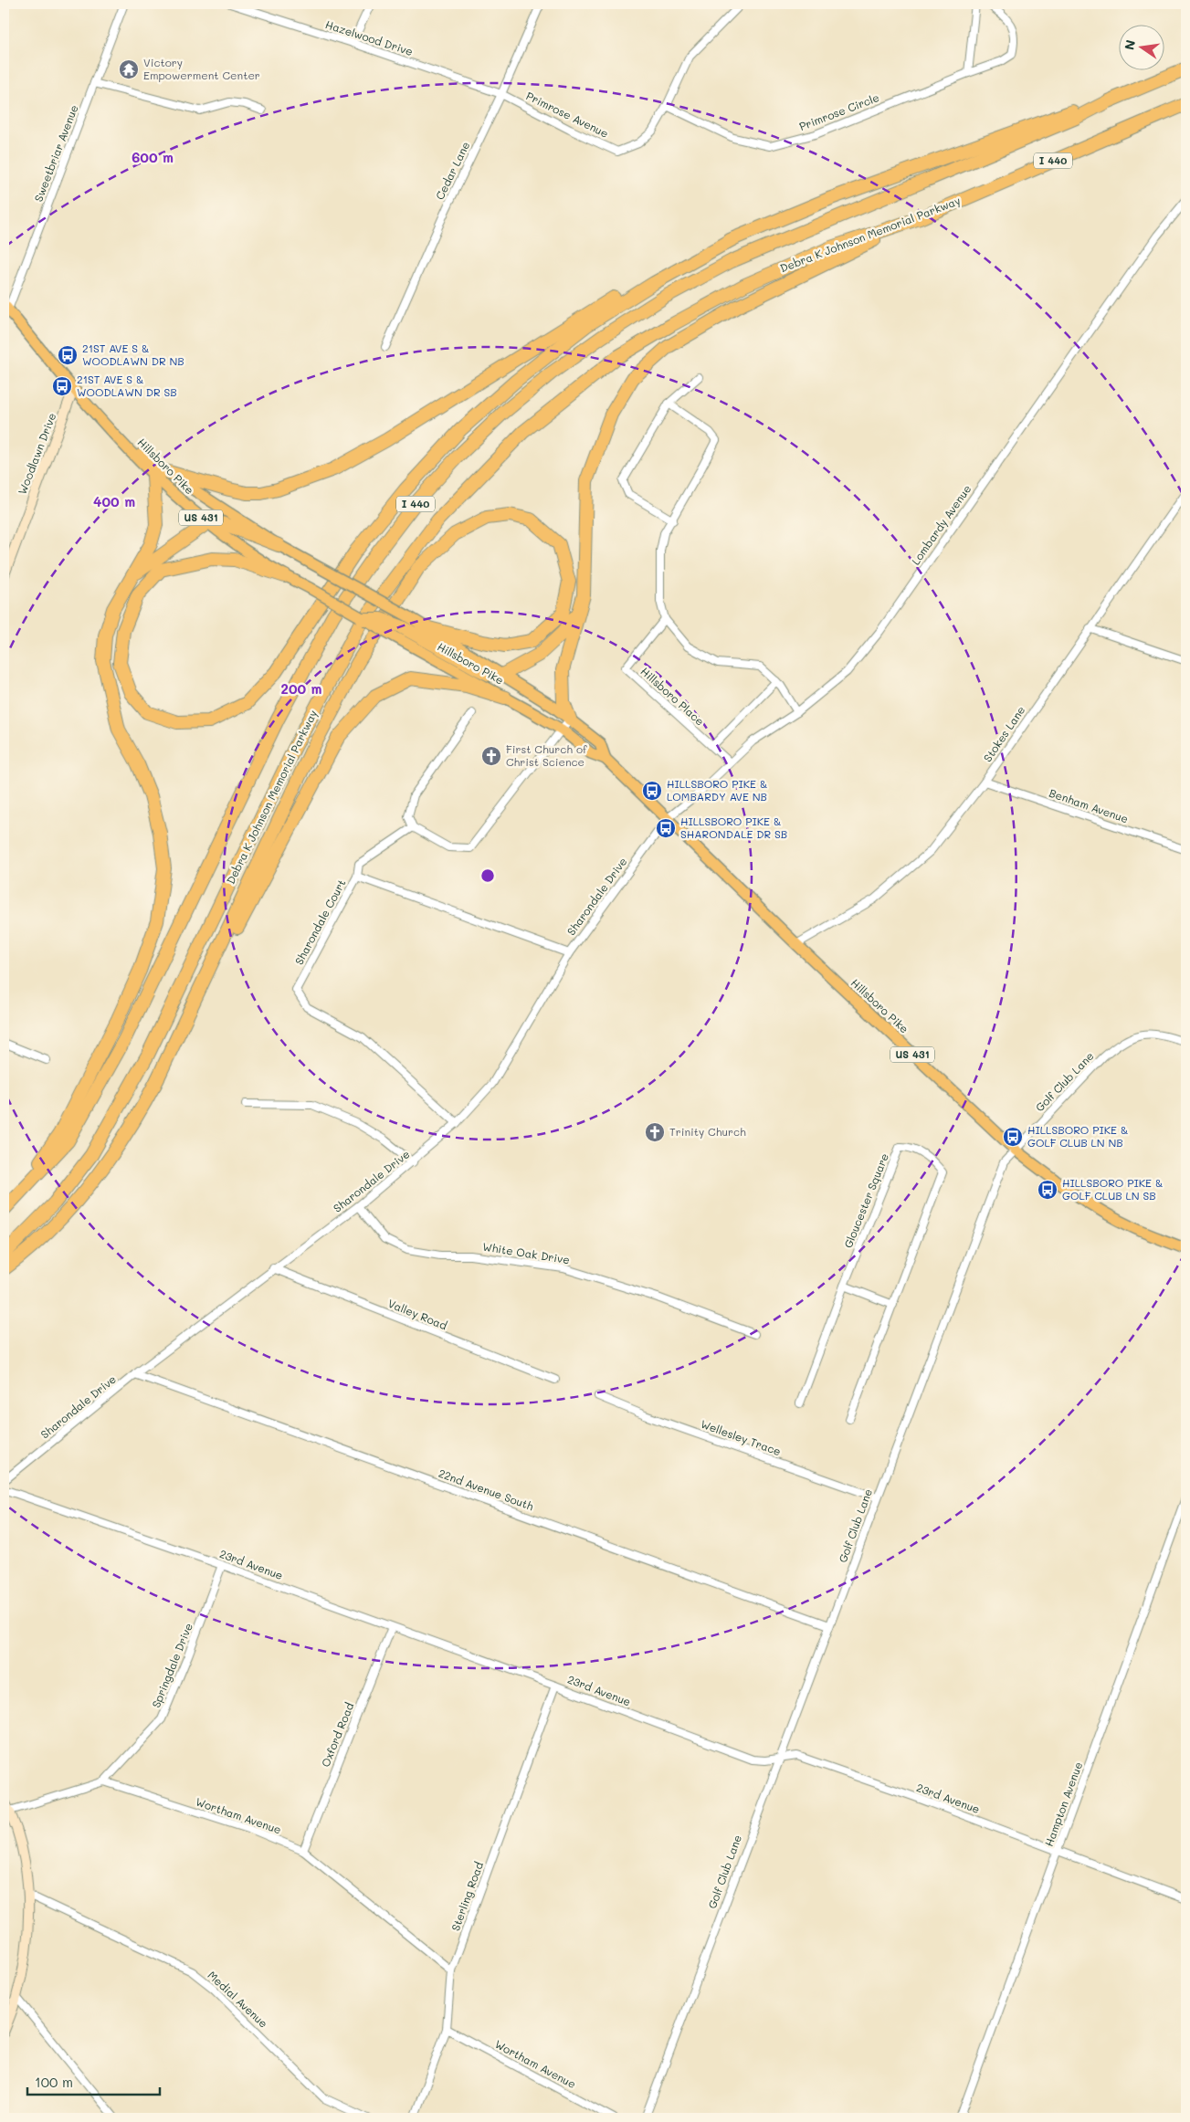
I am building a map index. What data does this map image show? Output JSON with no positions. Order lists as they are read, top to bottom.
{
  "streets": {
    "highway": ["I 440", "Debra K Johnson Memorial Parkway"],
    "main road": ["Woodlawn Drive", "Hillsboro Pike", "US 431"],
    "street": [
      "Hazelwood Drive",
      "Primrose Circle",
      "Primrose Avenue",
      "Sweetbriar Avenue",
      "Cedar Lane",
      "Lombardy Avenue",
      "Hillsboro Place",
      "Stokes Lane",
      "Benham Avenue",
      "Sharondale Drive",
      "Sharondale Court",
      "Golf Club Lane",
      "Gloucester Square",
      "White Oak Drive",
      "Valley Road",
      "Wellesley Trace",
      "22nd Avenue South",
      "23rd Avenue",
      "Springdale Drive",
      "Oxford Road",
      "Hampton Avenue",
      "Wortham Avenue",
      "Sterling Road",
      "Medial Avenue"
    ]
  },
  "crossings": [
    ["Hazelwood Drive", "Primrose Avenue"],
    ["Hazelwood Drive", "Cedar Lane"],
    ["Primrose Circle", "Primrose Avenue"],
    ["Primrose Avenue", "Cedar Lane"],
    ["Sweetbriar Avenue", "US 431"],
    ["Woodlawn Drive", "Hillsboro Pike"],
    ["Woodlawn Drive", "US 431"],
    ["Hillsboro Pike", "US 431"],
    ["Hillsboro Pike", "Lombardy Avenue"],
    ["Hillsboro Pike", "Stokes Lane"],
    ["Hillsboro Pike", "Sharondale Drive"],
    ["Hillsboro Pike", "Golf Club Lane"],
    ["Lombardy Avenue", "Hillsboro Place"],
    ["Lombardy Avenue", "Sharondale Drive"],
    ["Stokes Lane", "Benham Avenue"],
    ["Sharondale Drive", "Sharondale Court"],
    ["Sharondale Drive", "White Oak Drive"],
    ["Sharondale Drive", "Valley Road"],
    ["Sharondale Drive", "22nd Avenue South"],
    ["Golf Club Lane", "Wellesley Trace"],
    ["Golf Club Lane", "22nd Avenue South"],
    ["Golf Club Lane", "23rd Avenue"],
    ["23rd Avenue", "Springdale Drive"],
    ["23rd Avenue", "Oxford Road"],
    ["23rd Avenue", "Hampton Avenue"],
    ["23rd Avenue", "Sterling Road"],
    ["Springdale Drive", "Wortham Avenue"],
    ["Oxford Road", "Wortham Avenue"],
    ["Wortham Avenue", "Sterling Road"]
  ],
  "places": {
    "temple": ["Victory Empowerment Center"],
    "bus stop": [
      "21ST AVE S & WOODLAWN DR NB",
      "21ST AVE S & WOODLAWN DR SB",
      "HILLSBORO PIKE & LOMBARDY AVE NB",
      "HILLSBORO PIKE & SHARONDALE DR SB",
      "HILLSBORO PIKE & GOLF CLUB LN NB",
      "HILLSBORO PIKE & GOLF CLUB LN SB"
    ],
    "church": ["First Church of Christ Science", "Trinity Church"]
  },
  "scale_bar": "100 m",
  "north": "left",
  "rings": ["600 m", "400 m", "200 m"]
}
